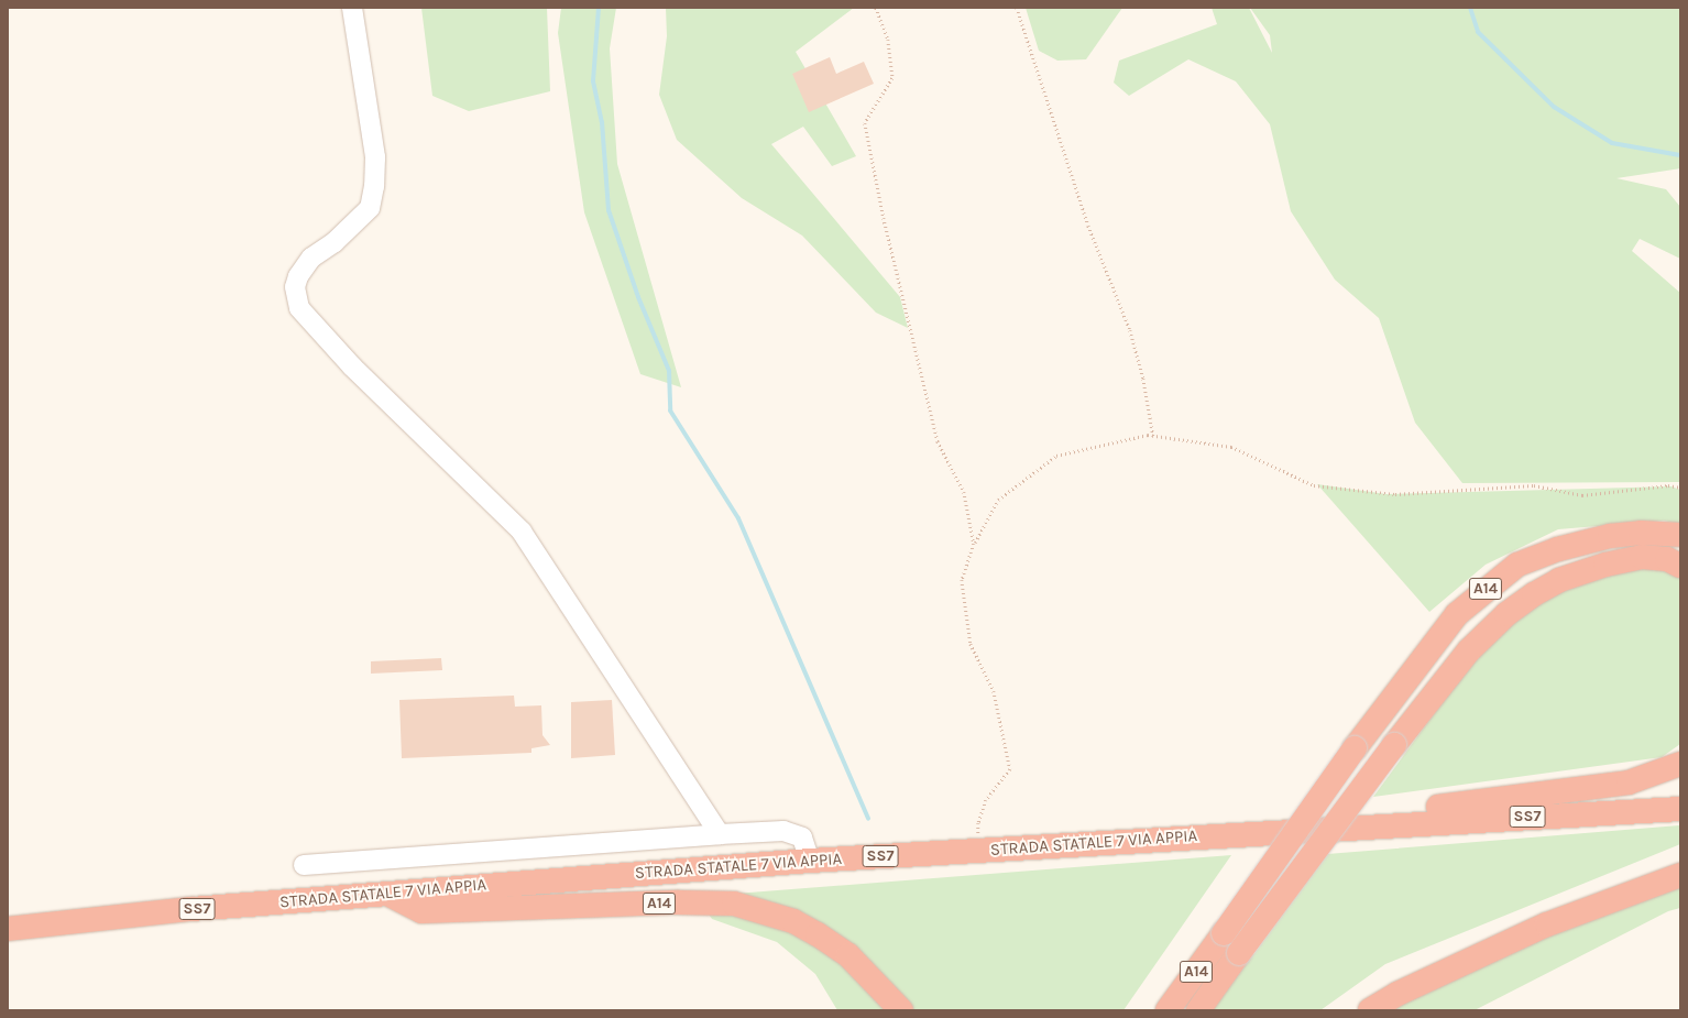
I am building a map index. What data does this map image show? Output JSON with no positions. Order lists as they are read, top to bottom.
{
  "streets": {
    "highway": ["A14", "SS7", "STRADA STATALE 7 VIA APPIA"]
  },
  "crossings": [
    ["A14", "STRADA STATALE 7 VIA APPIA"],
    ["SS7", "STRADA STATALE 7 VIA APPIA"]
  ]
}
